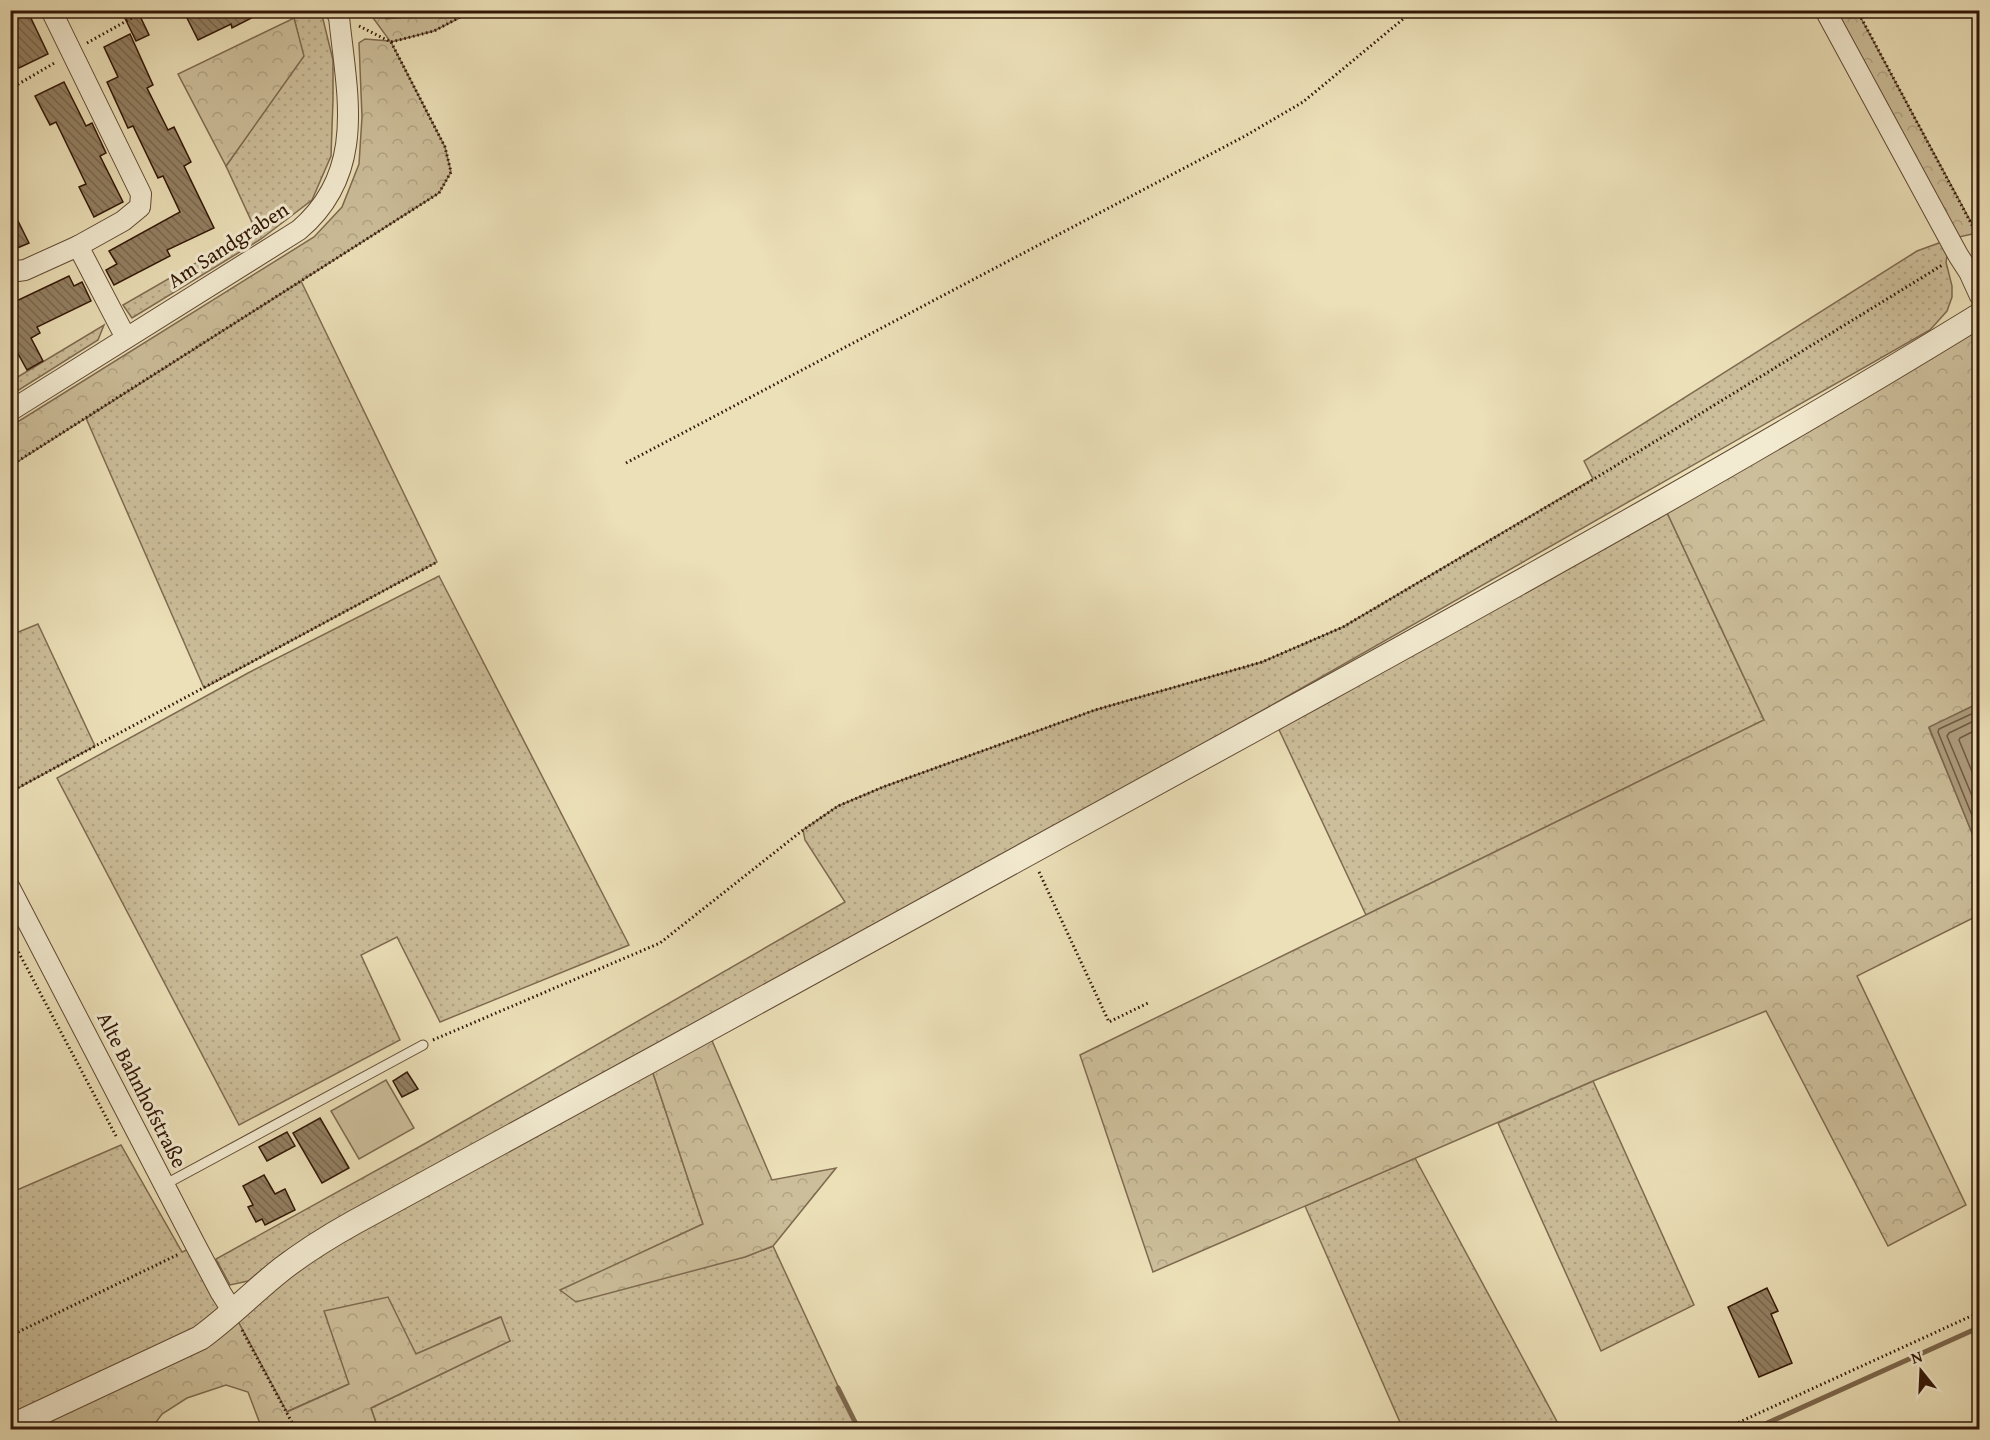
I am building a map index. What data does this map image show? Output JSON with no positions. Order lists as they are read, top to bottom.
{
  "streets": {
    "street": ["Am Sandgraben", "Alte Bahnhofstraße"]
  },
  "north": "top"
}
